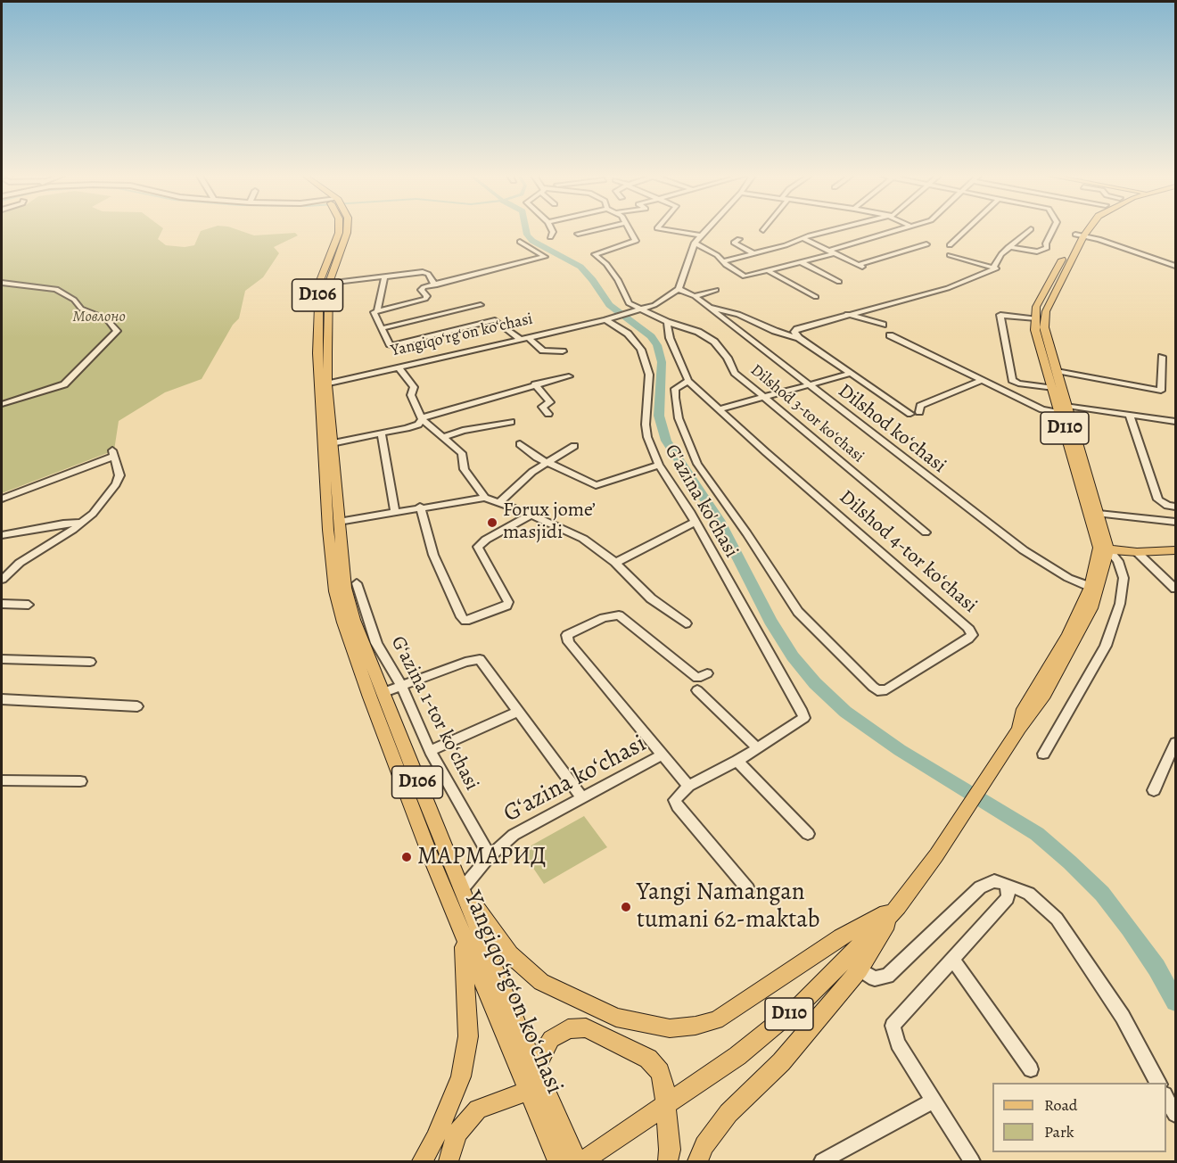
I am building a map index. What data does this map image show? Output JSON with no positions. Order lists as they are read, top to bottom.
{
  "streets": {
    "main road": ["D106", "Yangiqoʻrgʻon koʻchasi", "D110"],
    "street": [
      "Dilshod 3-tor koʻchasi",
      "Dilshod koʻchasi",
      "G'azina ko'chasi",
      "Dilshod 4-tor koʻchasi",
      "Gʻazina 1-tor koʻchasi",
      "Gʻazina koʻchasi"
    ]
  },
  "crossings": [
    ["D106", "Yangiqoʻrgʻon koʻchasi"],
    ["Yangiqoʻrgʻon koʻchasi", "Dilshod 3-tor koʻchasi"],
    ["Yangiqoʻrgʻon koʻchasi", "Dilshod koʻchasi"],
    ["Yangiqoʻrgʻon koʻchasi", "G'azina ko'chasi"],
    ["Yangiqoʻrgʻon koʻchasi", "Gʻazina koʻchasi"],
    ["Dilshod 3-tor koʻchasi", "Dilshod 4-tor koʻchasi"],
    ["D110", "Dilshod koʻchasi"],
    ["Gʻazina 1-tor koʻchasi", "Gʻazina koʻchasi"]
  ],
  "parks": ["Мовлоно"],
  "places": ["Forux jome’ masjidi", "МАРМАРИД", "Yangi Namangan tumani 62-maktab"],
  "legend": ["Road", "Park"]
}
